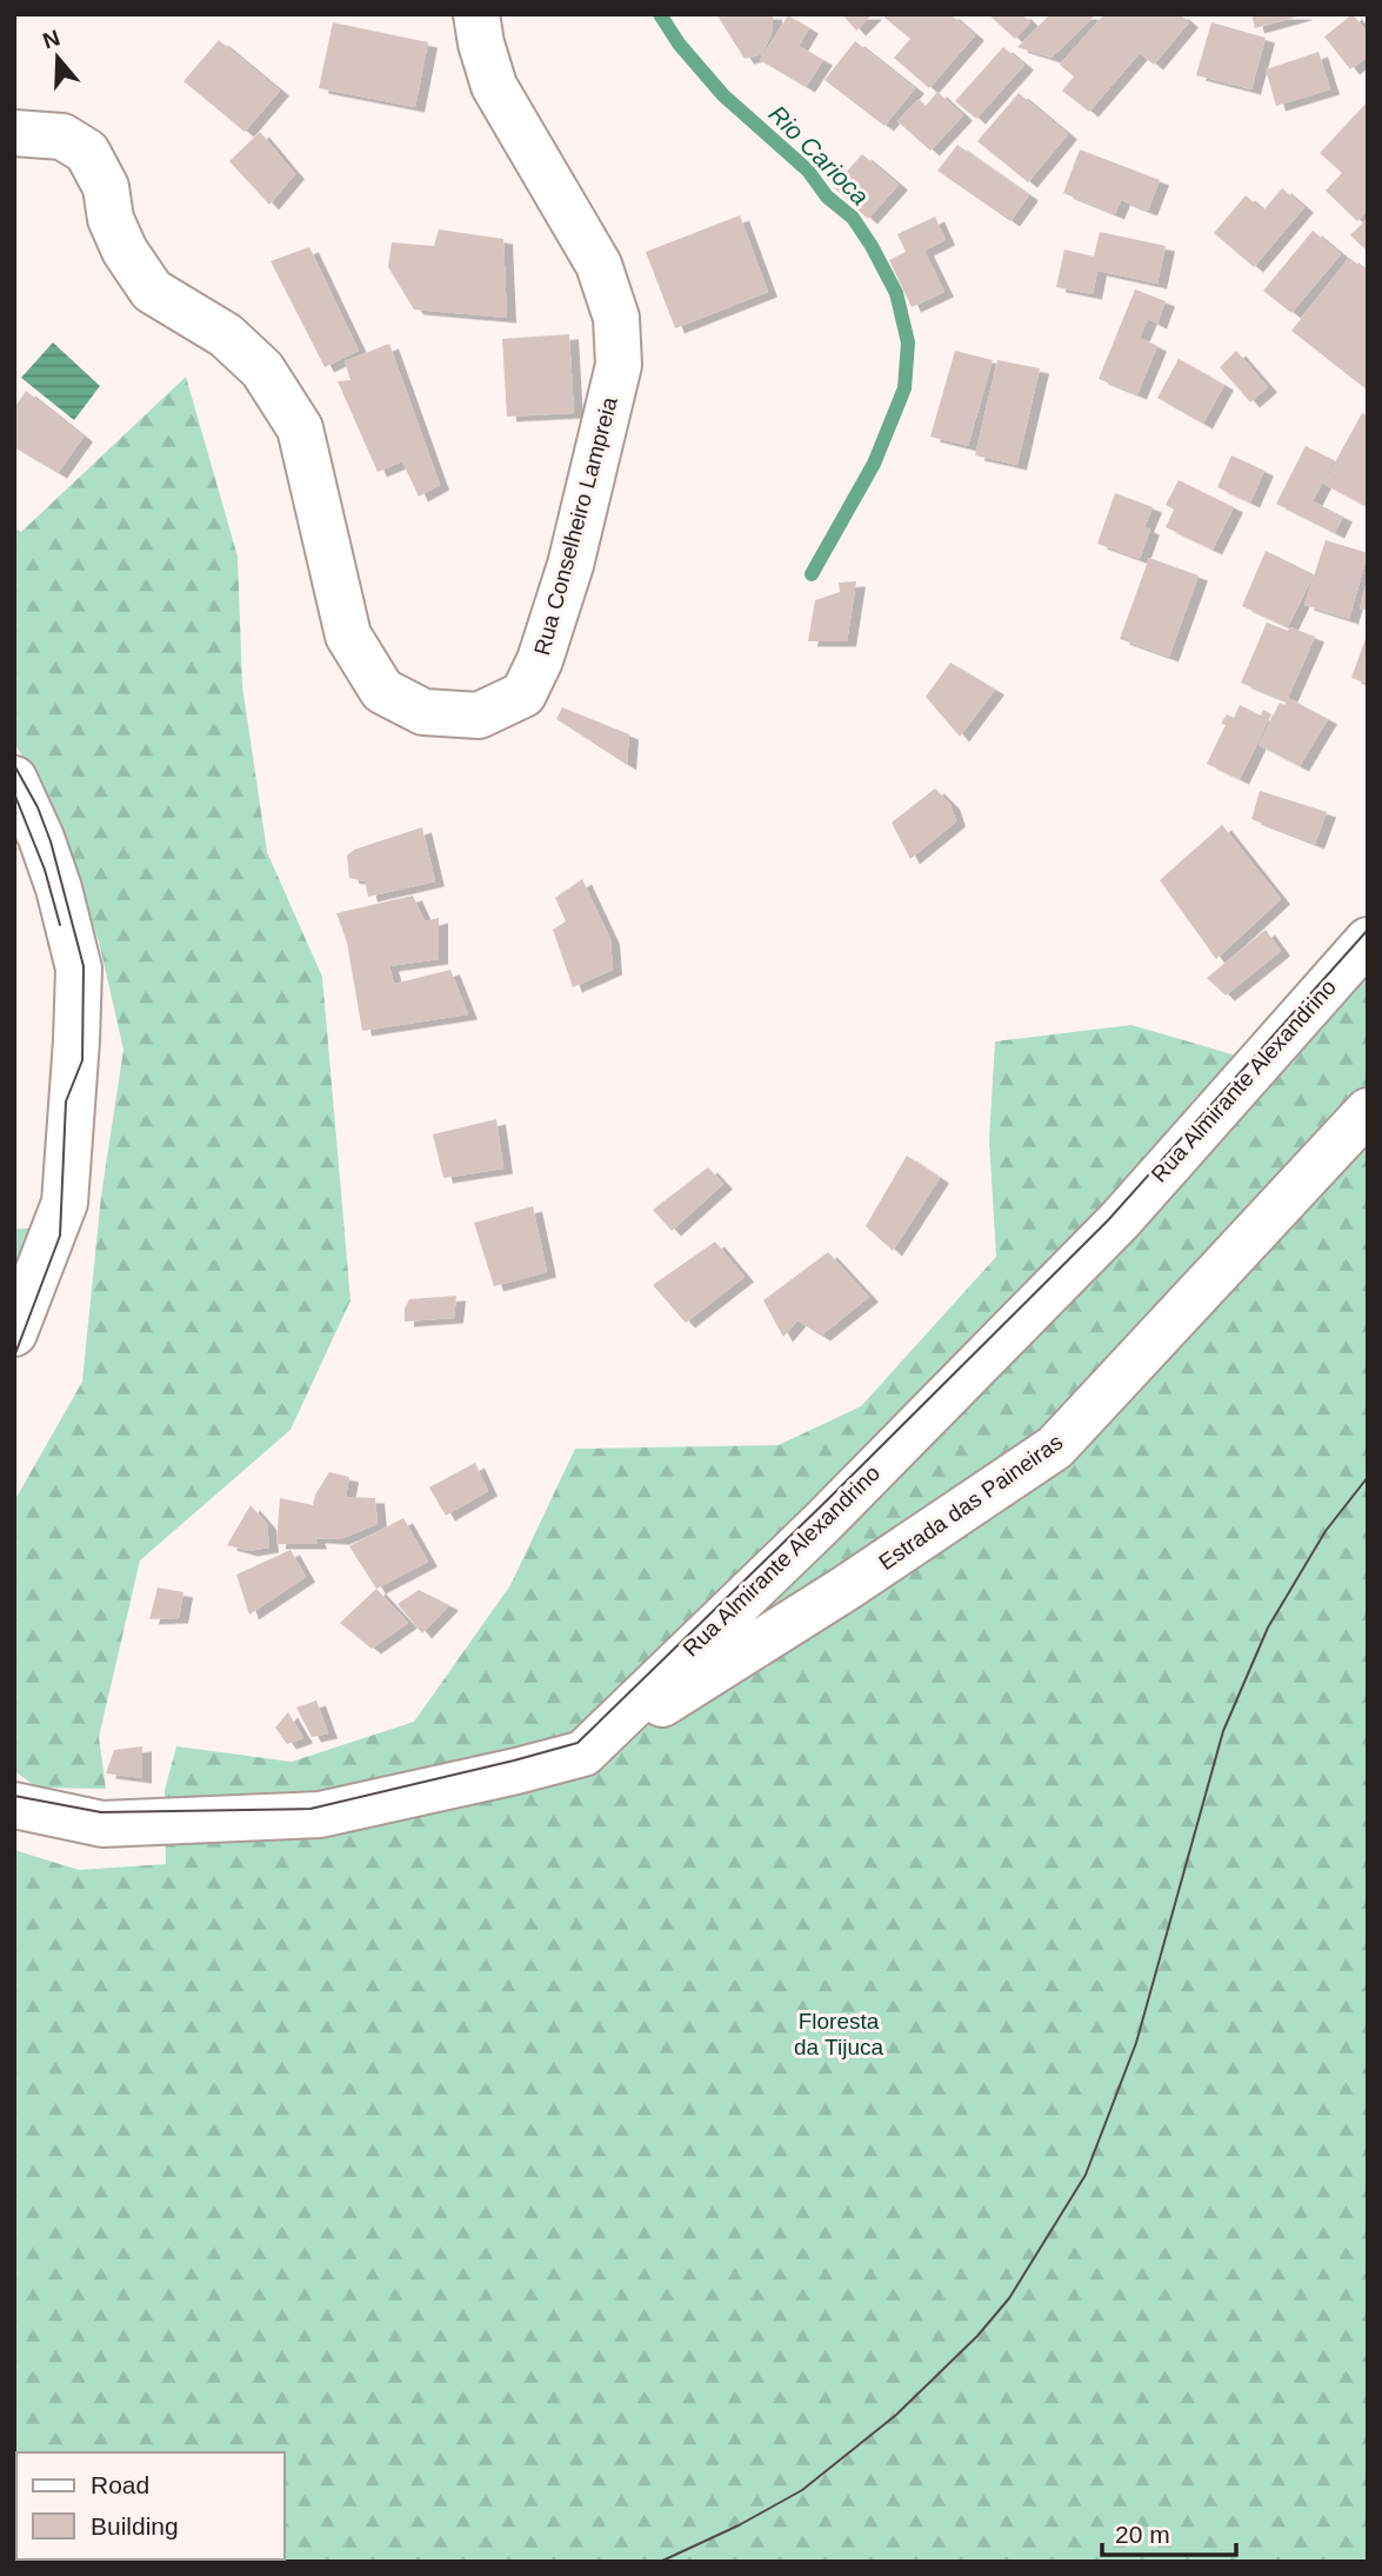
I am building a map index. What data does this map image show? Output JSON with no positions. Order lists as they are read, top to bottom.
{
  "streets": {
    "street": ["Rua Conselheiro Lampreia", "Rua Almirante Alexandrino", "Estrada das Paineiras"]
  },
  "crossings": [
    ["Rua Almirante Alexandrino", "Estrada das Paineiras"]
  ],
  "water": ["Rio Carioca"],
  "parks": ["Floresta da Tijuca"],
  "legend": ["Road", "Building"],
  "scale_bar": "20 m",
  "north": "top"
}
